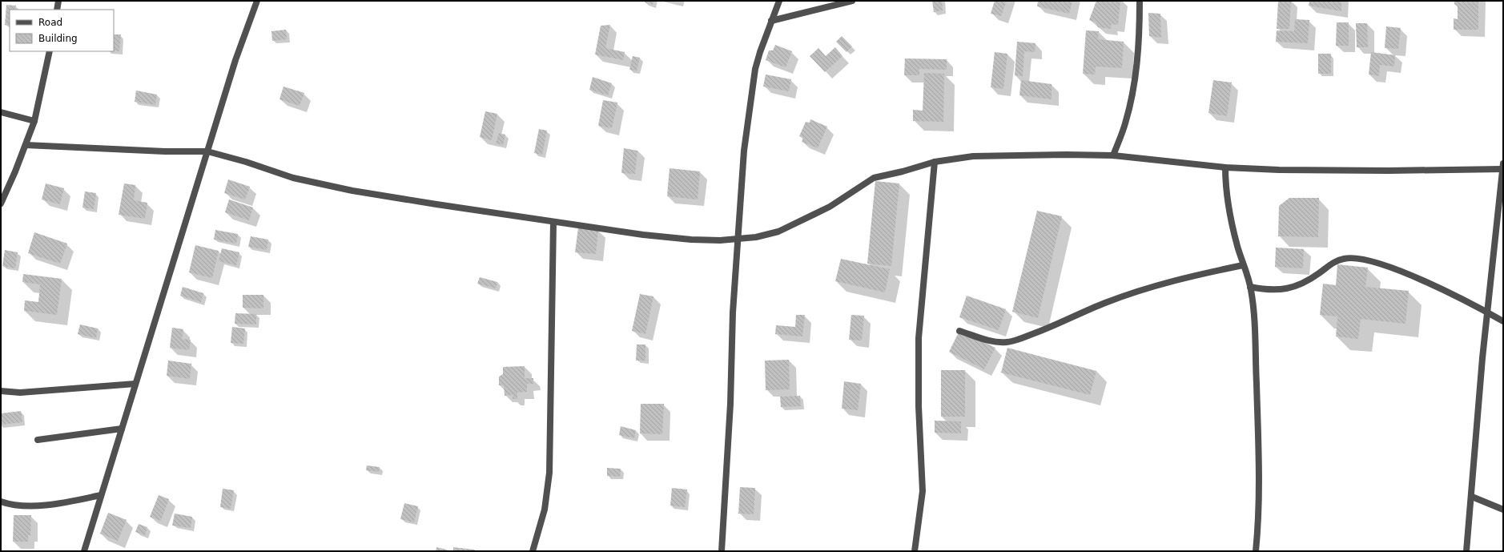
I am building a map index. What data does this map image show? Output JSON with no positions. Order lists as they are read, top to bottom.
{
  "legend": ["Road", "Building"]
}
